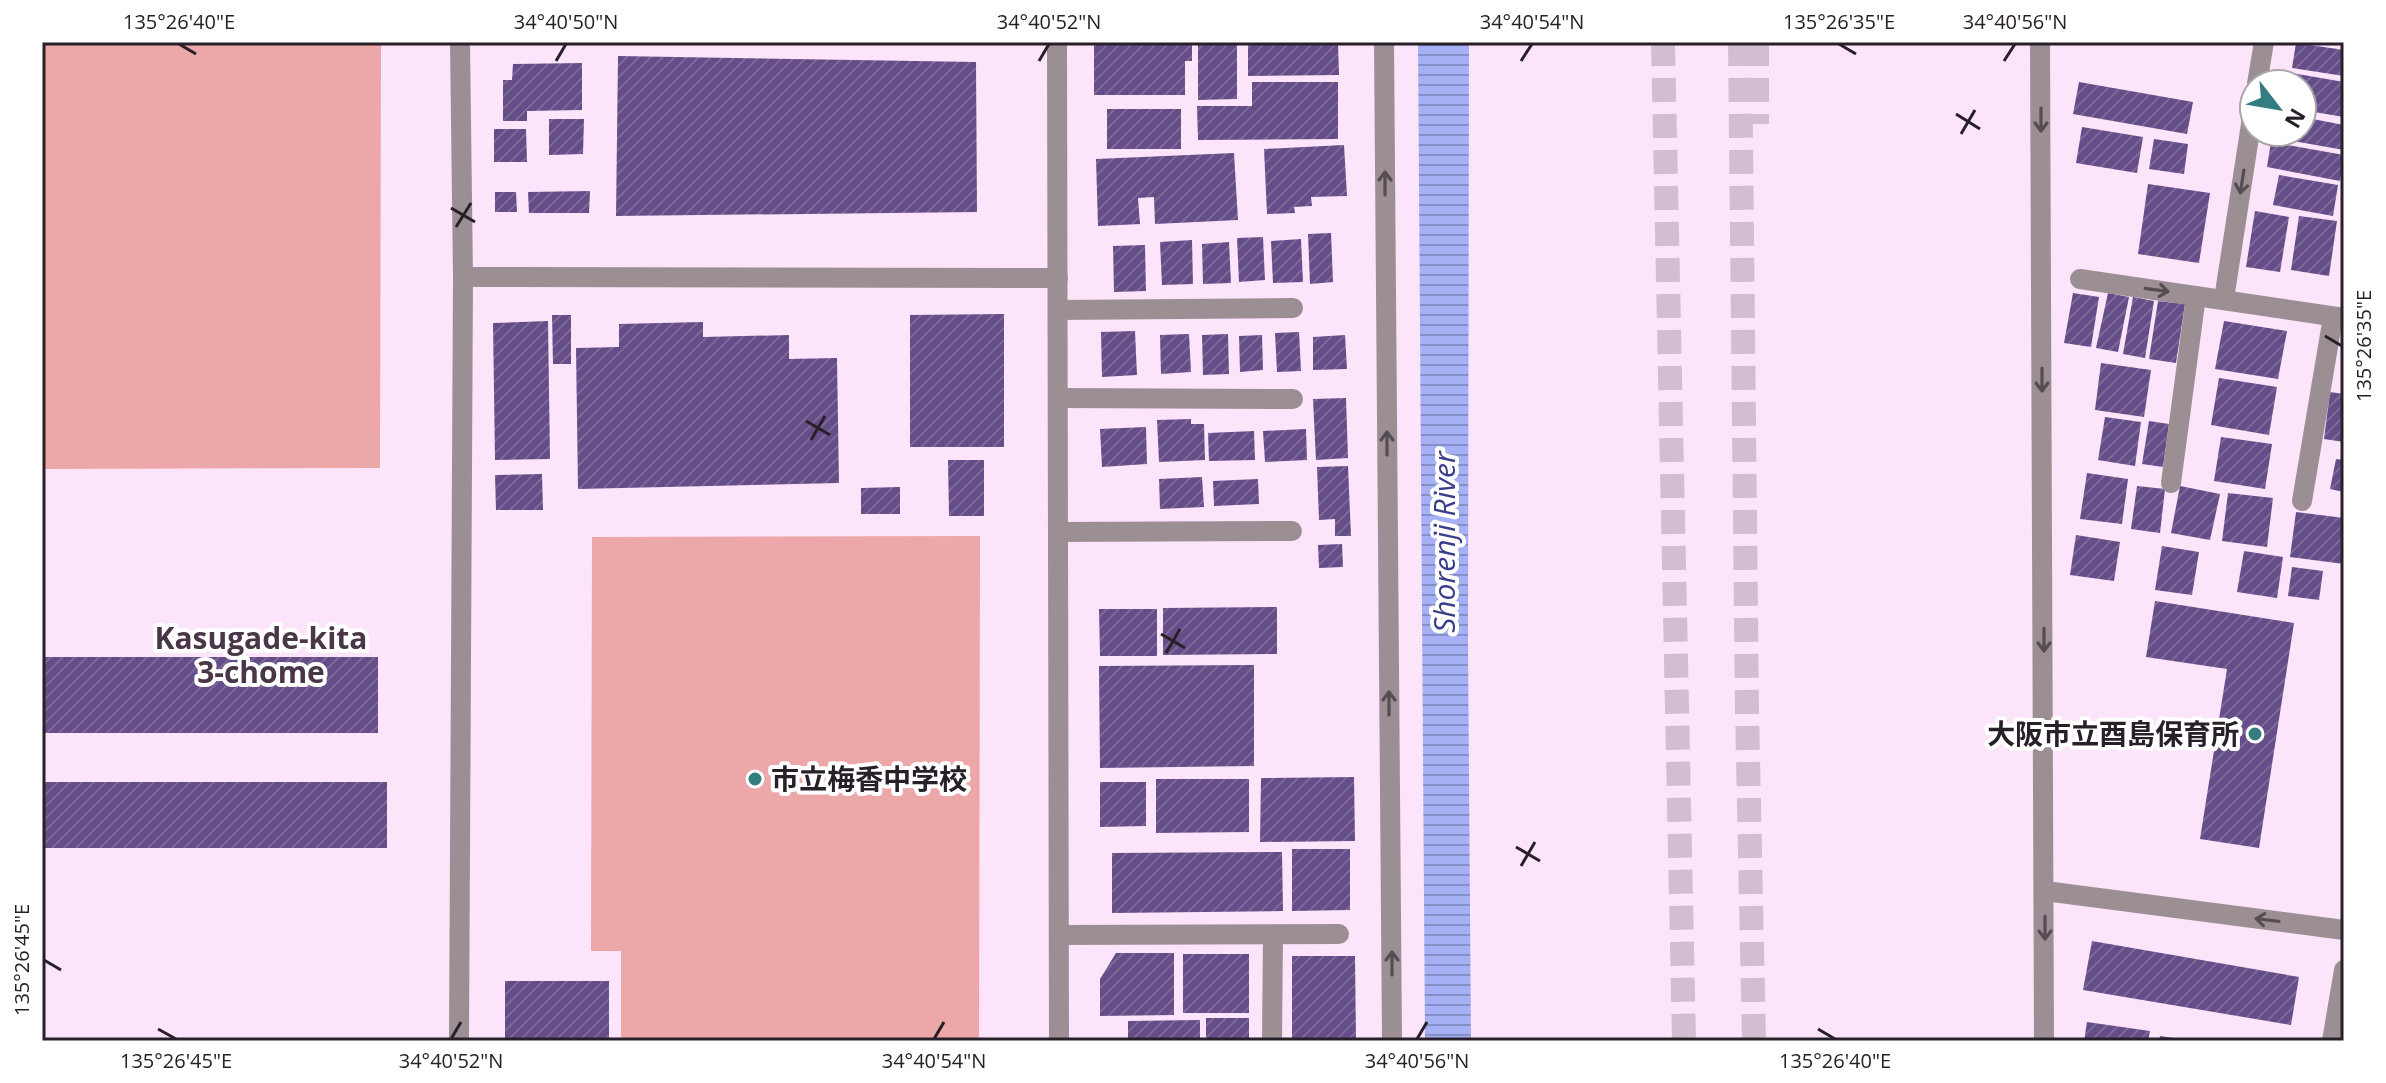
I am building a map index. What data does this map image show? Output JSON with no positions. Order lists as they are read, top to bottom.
{
  "districts": ["Kasugade-kita 3-chome"],
  "water": ["Shorenji River"],
  "places": ["大阪市立酉島保育所", "市立梅香中学校"],
  "north": "bottom right",
  "coordinates": [
    "135°26'40\"E",
    "34°40'50\"N",
    "34°40'52\"N",
    "34°40'54\"N",
    "135°26'35\"E",
    "34°40'56\"N",
    "135°26'45\"E"
  ]
}
